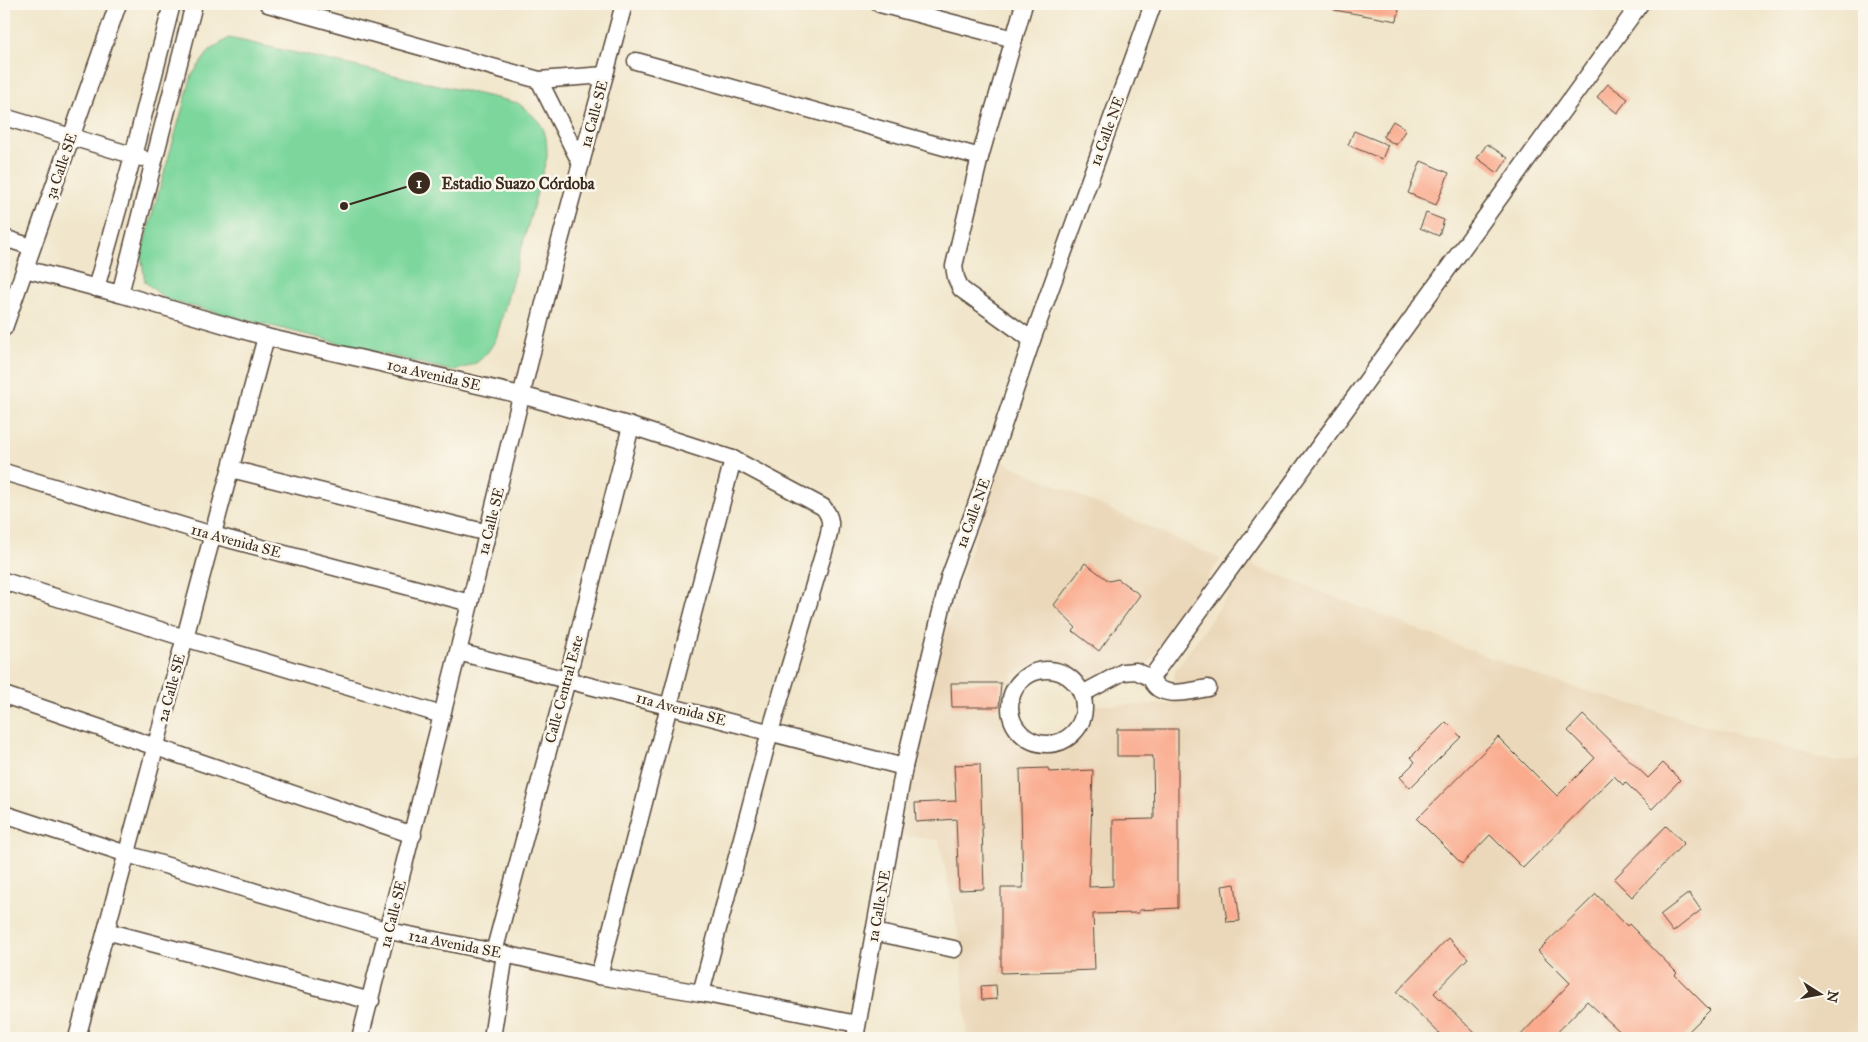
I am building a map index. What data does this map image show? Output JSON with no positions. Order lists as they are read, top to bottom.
{
  "streets": {
    "street": [
      "1a Calle SE",
      "1a Calle NE",
      "3a Calle SE",
      "10a Avenida SE",
      "11a Avenida SE",
      "2a Calle SE",
      "Calle Central Este",
      "12a Avenida SE"
    ]
  },
  "crossings": [
    ["1a Calle SE", "10a Avenida SE"],
    ["1a Calle SE", "11a Avenida SE"],
    ["1a Calle SE", "12a Avenida SE"],
    ["1a Calle NE", "11a Avenida SE"],
    ["1a Calle NE", "12a Avenida SE"],
    ["3a Calle SE", "10a Avenida SE"],
    ["10a Avenida SE", "11a Avenida SE"],
    ["10a Avenida SE", "2a Calle SE"],
    ["10a Avenida SE", "Calle Central Este"],
    ["11a Avenida SE", "2a Calle SE"],
    ["11a Avenida SE", "Calle Central Este"],
    ["2a Calle SE", "12a Avenida SE"],
    ["Calle Central Este", "12a Avenida SE"]
  ],
  "places": ["Estadio Suazo Córdoba"],
  "north": "right"
}
